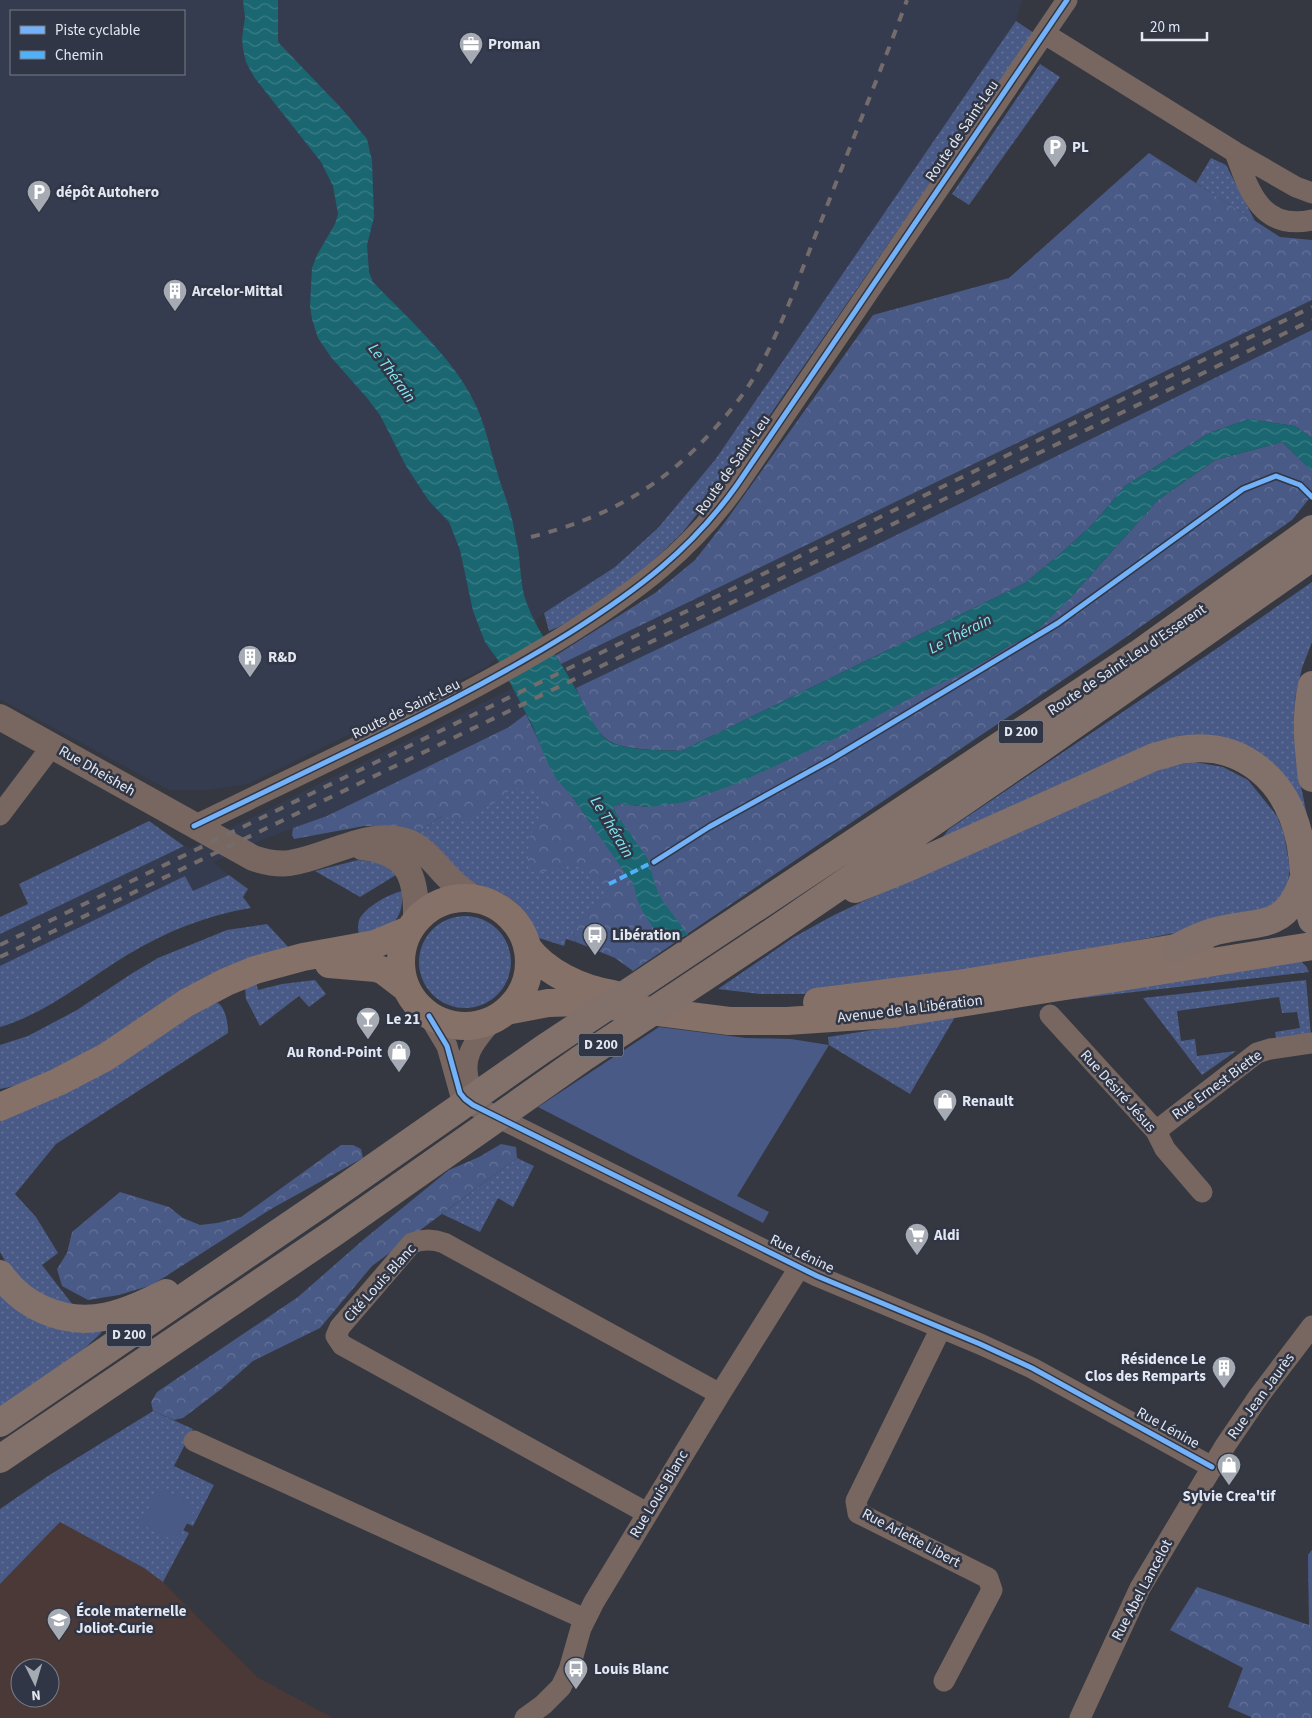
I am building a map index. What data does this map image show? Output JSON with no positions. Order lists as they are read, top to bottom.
{
  "streets": {
    "main road": ["Route de Saint-Leu d'Esserent", "D 200", "Avenue de la Libération"],
    "street": [
      "Route de Saint-Leu",
      "Rue Dheisheh",
      "Rue Ernest Biette",
      "Rue Désiré Jésus",
      "Rue Lénine",
      "Cité Louis Blanc",
      "Rue Jean Jaurès",
      "Rue Louis Blanc",
      "Rue Arlette Libert",
      "Rue Abel Lancelot"
    ]
  },
  "crossings": [
    ["Route de Saint-Leu", "Rue Dheisheh"],
    ["Route de Saint-Leu d'Esserent", "D 200"],
    ["Avenue de la Libération", "Rue Lénine"],
    ["Rue Ernest Biette", "Rue Désiré Jésus"],
    ["Rue Lénine", "Rue Jean Jaurès"],
    ["Rue Lénine", "Rue Louis Blanc"],
    ["Rue Lénine", "Rue Arlette Libert"],
    ["Rue Lénine", "Rue Abel Lancelot"],
    ["Cité Louis Blanc", "Rue Louis Blanc"],
    ["Rue Jean Jaurès", "Rue Abel Lancelot"]
  ],
  "water": ["Le Thérain"],
  "places": {
    "office": ["Proman"],
    "parking": ["PL", "dépôt Autohero"],
    "building": ["Arcelor-Mittal", "R&D", "Résidence Le Clos des Remparts"],
    "bus stop": ["Libération", "Louis Blanc"],
    "bar": ["Le 21"],
    "shop": ["Au Rond-Point", "Renault", "Sylvie Crea'tif"],
    "supermarket": ["Aldi"],
    "school or university": ["École maternelle Joliot-Curie"]
  },
  "legend": ["Piste cyclable", "Chemin"],
  "scale_bar": "20 m",
  "north": "bottom"
}
